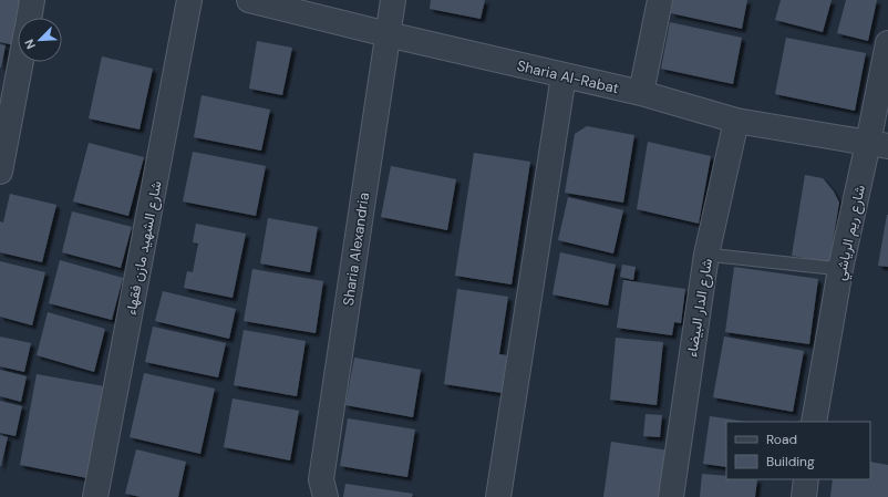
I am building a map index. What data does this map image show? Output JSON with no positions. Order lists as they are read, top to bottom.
{
  "streets": {
    "street": [
      "Sharia Al-Rabat",
      "شارع ريم الرياشي",
      "شارع الشهيد مازن فقهاء",
      "Sharia Alexandria",
      "شارع الدار البيضاء"
    ]
  },
  "crossings": [
    ["Sharia Al-Rabat", "شارع ريم الرياشي"],
    ["Sharia Al-Rabat", "Sharia Alexandria"],
    ["Sharia Al-Rabat", "شارع الدار البيضاء"]
  ],
  "legend": ["Road", "Building"],
  "north": "bottom left"
}
